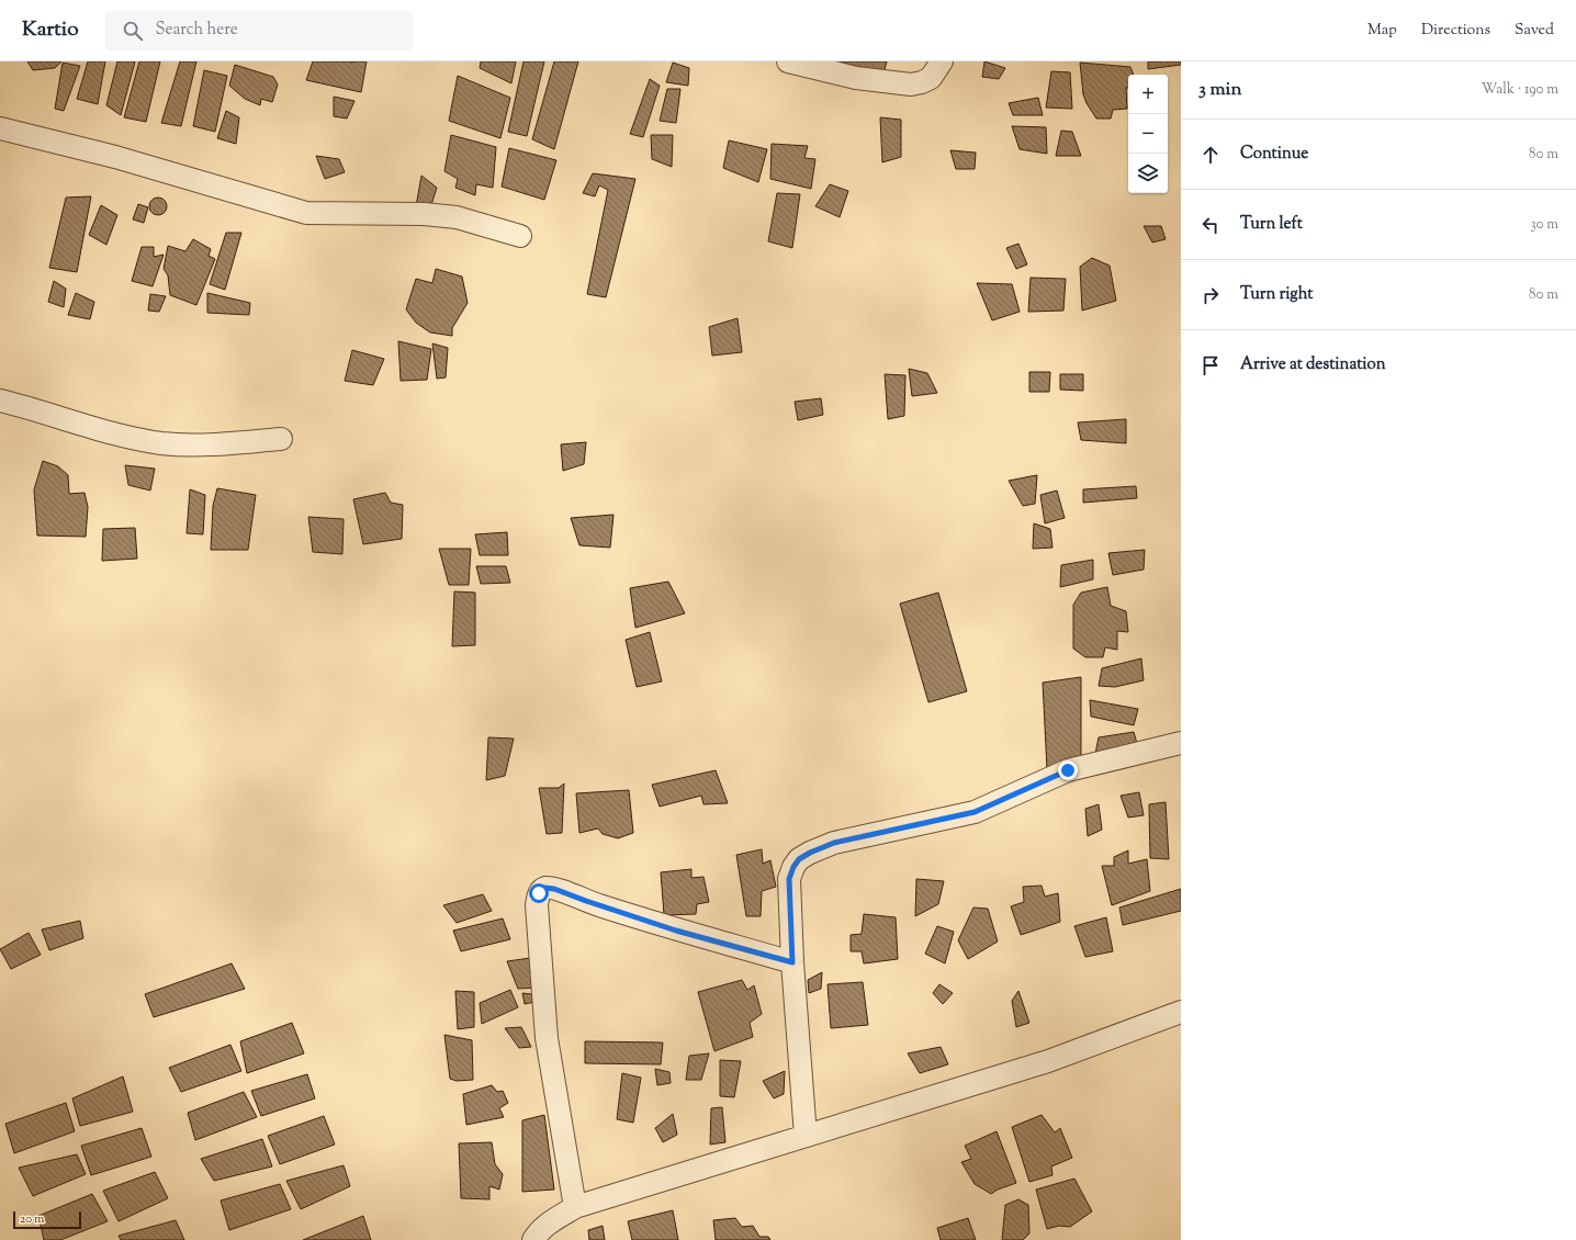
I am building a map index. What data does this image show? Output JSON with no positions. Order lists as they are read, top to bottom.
{
  "scale_bar": "20 m",
  "page": {
    "header": "Kartio",
    "search": "Search here",
    "nav": ["Map", "Directions", "Saved"],
    "heading": ["3 min", "Walk · 190 m"],
    "map_buttons": ["+", "−"],
    "list": [
      ["Continue", "80 m"],
      ["Turn left", "30 m"],
      ["Turn right", "80 m"],
      "Arrive at destination"
    ],
    "scale": "20 m"
  }
}
